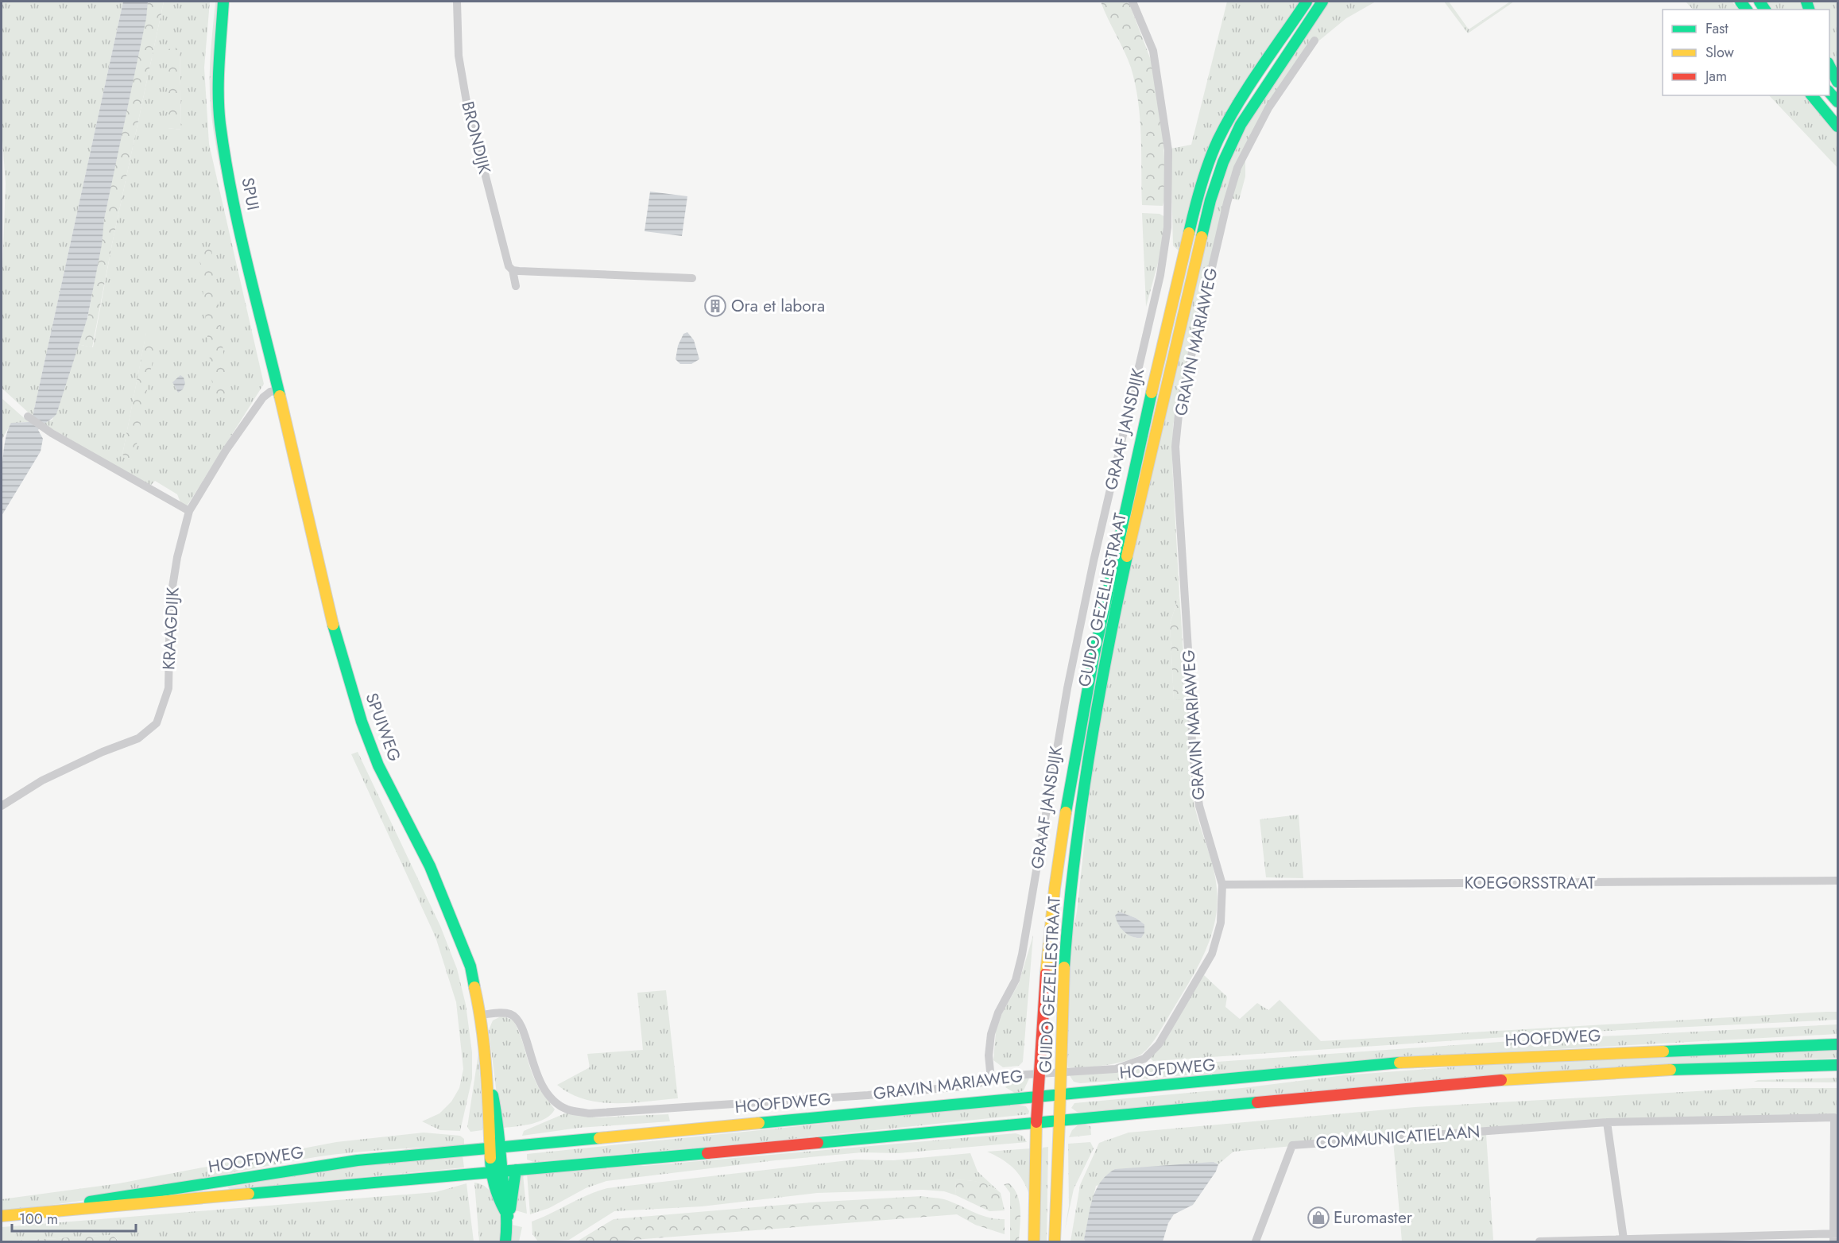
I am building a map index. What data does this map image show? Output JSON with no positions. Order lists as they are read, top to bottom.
{
  "streets": {
    "main road": [
      "SPUI",
      "GUIDO GEZELLESTRAAT",
      "SPUIWEG",
      "HOOFDWEG"
    ],
    "street": [
      "BRONDIJK",
      "GRAVIN MARIAWEG",
      "GRAAF JANSDIJK",
      "KRAAGDIJK",
      "KOEGORSSTRAAT",
      "COMMUNICATIELAAN"
    ]
  },
  "crossings": [
    ["SPUI", "KRAAGDIJK"],
    ["SPUI", "SPUIWEG"],
    ["GRAVIN MARIAWEG", "GRAAF JANSDIJK"],
    ["GRAVIN MARIAWEG", "GUIDO GEZELLESTRAAT"],
    ["GRAVIN MARIAWEG", "SPUIWEG"],
    ["GRAVIN MARIAWEG", "KOEGORSSTRAAT"],
    ["GUIDO GEZELLESTRAAT", "HOOFDWEG"],
    ["KRAAGDIJK", "SPUIWEG"],
    ["SPUIWEG", "HOOFDWEG"]
  ],
  "places": {
    "building": ["Ora et labora"],
    "shop": ["Euromaster"]
  },
  "legend": ["Fast", "Slow", "Jam"],
  "scale_bar": "100 m"
}
